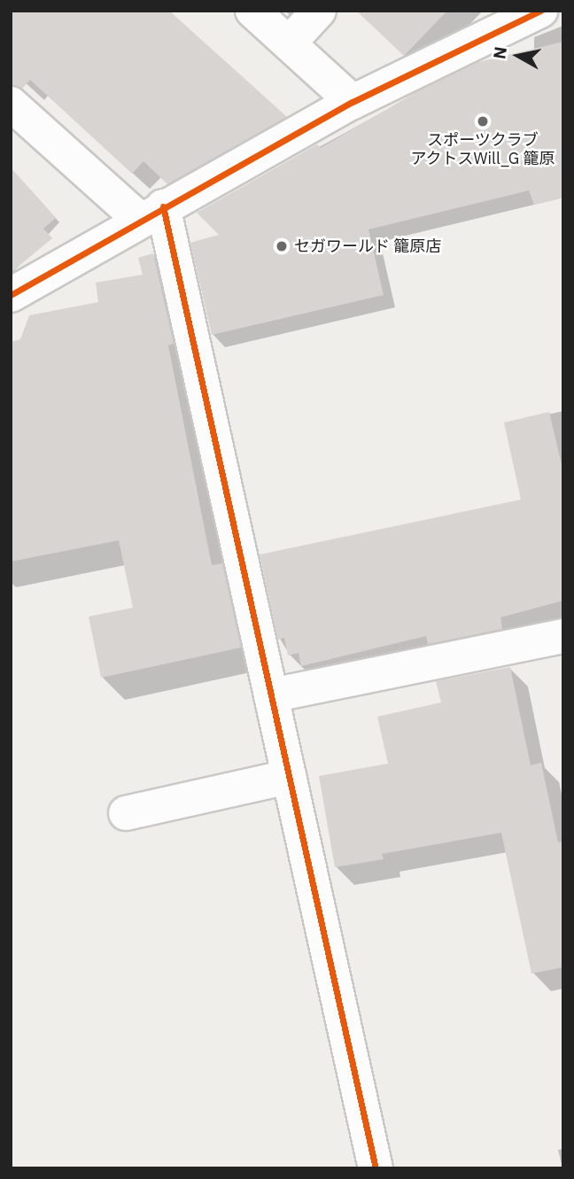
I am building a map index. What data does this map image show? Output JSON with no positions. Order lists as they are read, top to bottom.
{
  "places": ["スポーツクラブ アクトスWill_G 籠原", "セガワールド 籠原店"],
  "north": "left"
}
